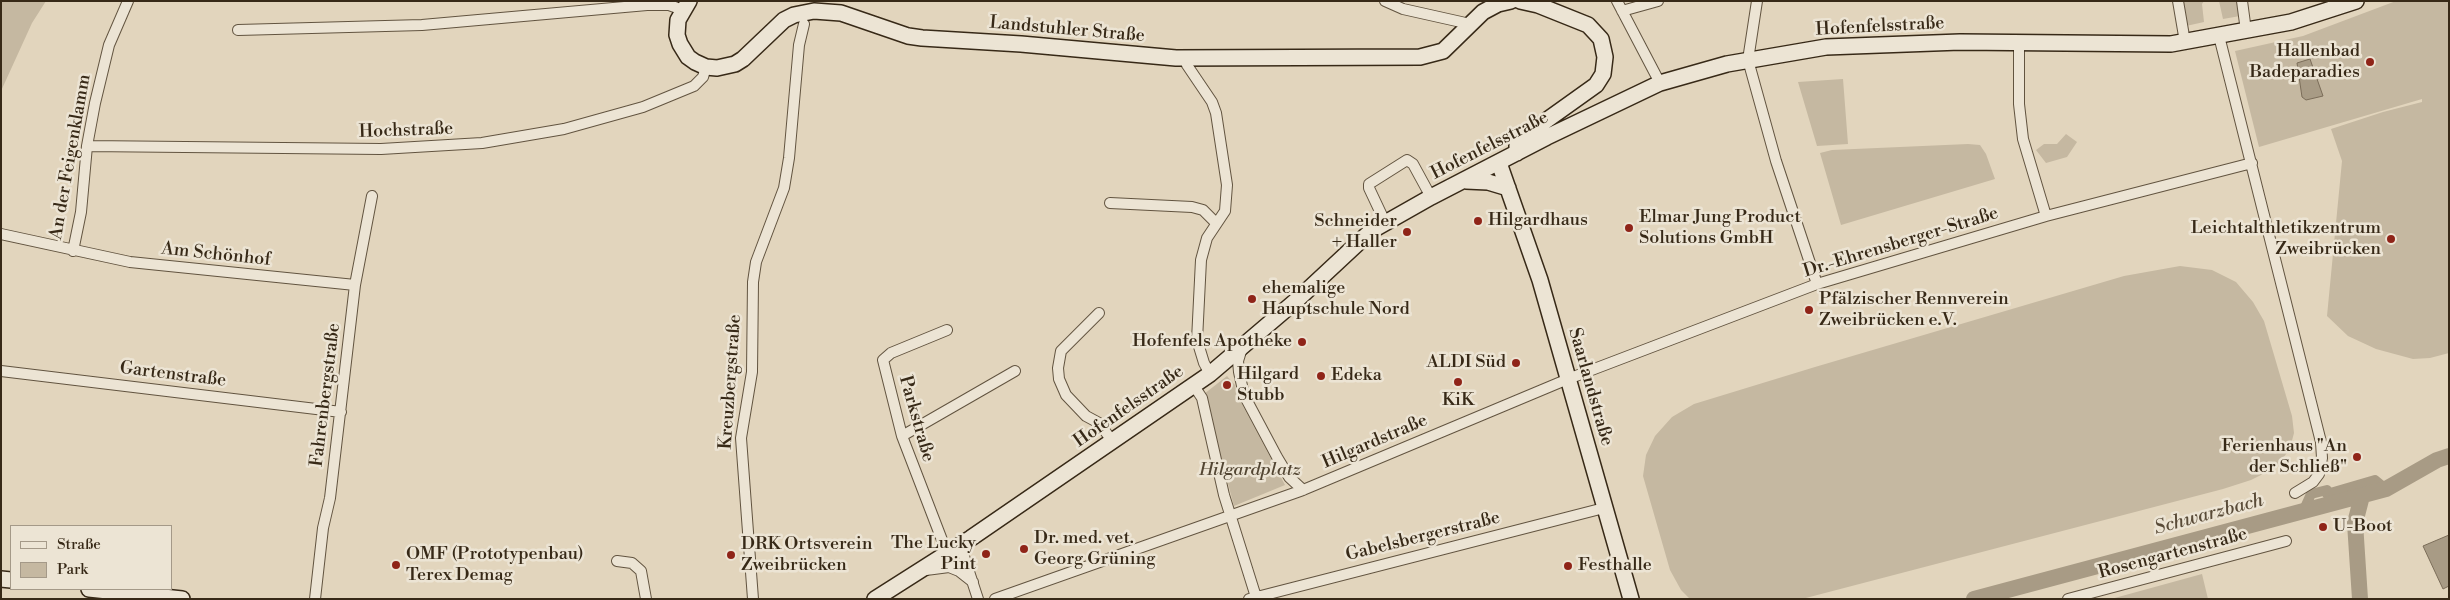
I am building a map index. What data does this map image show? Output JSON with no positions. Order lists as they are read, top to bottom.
{
  "streets": {
    "main road": ["Hofenfelsstraße", "Landstuhler Straße", "Saarlandstraße"],
    "street": [
      "Hochstraße",
      "An der Feigenklamm",
      "Dr.-Ehrensberger-Straße",
      "Am Schönhof",
      "Gartenstraße",
      "Kreuzbergstraße",
      "Fahrenbergstraße",
      "Parkstraße",
      "Hilgardstraße",
      "Gabelsbergerstraße",
      "Rosengartenstraße"
    ]
  },
  "crossings": [
    ["Hofenfelsstraße", "Saarlandstraße"],
    ["Hofenfelsstraße", "Parkstraße"],
    ["Landstuhler Straße", "Hochstraße"],
    ["Hochstraße", "An der Feigenklamm"],
    ["An der Feigenklamm", "Am Schönhof"],
    ["Dr.-Ehrensberger-Straße", "Saarlandstraße"],
    ["Dr.-Ehrensberger-Straße", "Hilgardstraße"],
    ["Am Schönhof", "Fahrenbergstraße"],
    ["Gartenstraße", "Fahrenbergstraße"],
    ["Saarlandstraße", "Hilgardstraße"],
    ["Saarlandstraße", "Gabelsbergerstraße"]
  ],
  "water": ["Schwarzbach"],
  "parks": ["Hilgardplatz"],
  "places": [
    "Hallenbad Badeparadies",
    "Hilgardhaus",
    "Elmar Jung Product Solutions GmbH",
    "Schneider + Haller",
    "Leichtalthletikzentrum Zweibrücken",
    "ehemalige Hauptschule Nord",
    "Pfälzischer Rennverein Zweibrücken e.V.",
    "Hofenfels Apotheke",
    "ALDI Süd",
    "Edeka",
    "KiK",
    "Hilgard Stubb",
    "Ferienhaus \"An der Schließ\"",
    "U-Boot",
    "Dr. med. vet. Georg Grüning",
    "The Lucky Pint",
    "DRK Ortsverein Zweibrücken",
    "OMF (Prototypenbau) Terex Demag",
    "Festhalle"
  ],
  "legend": ["Straße", "Park"]
}
